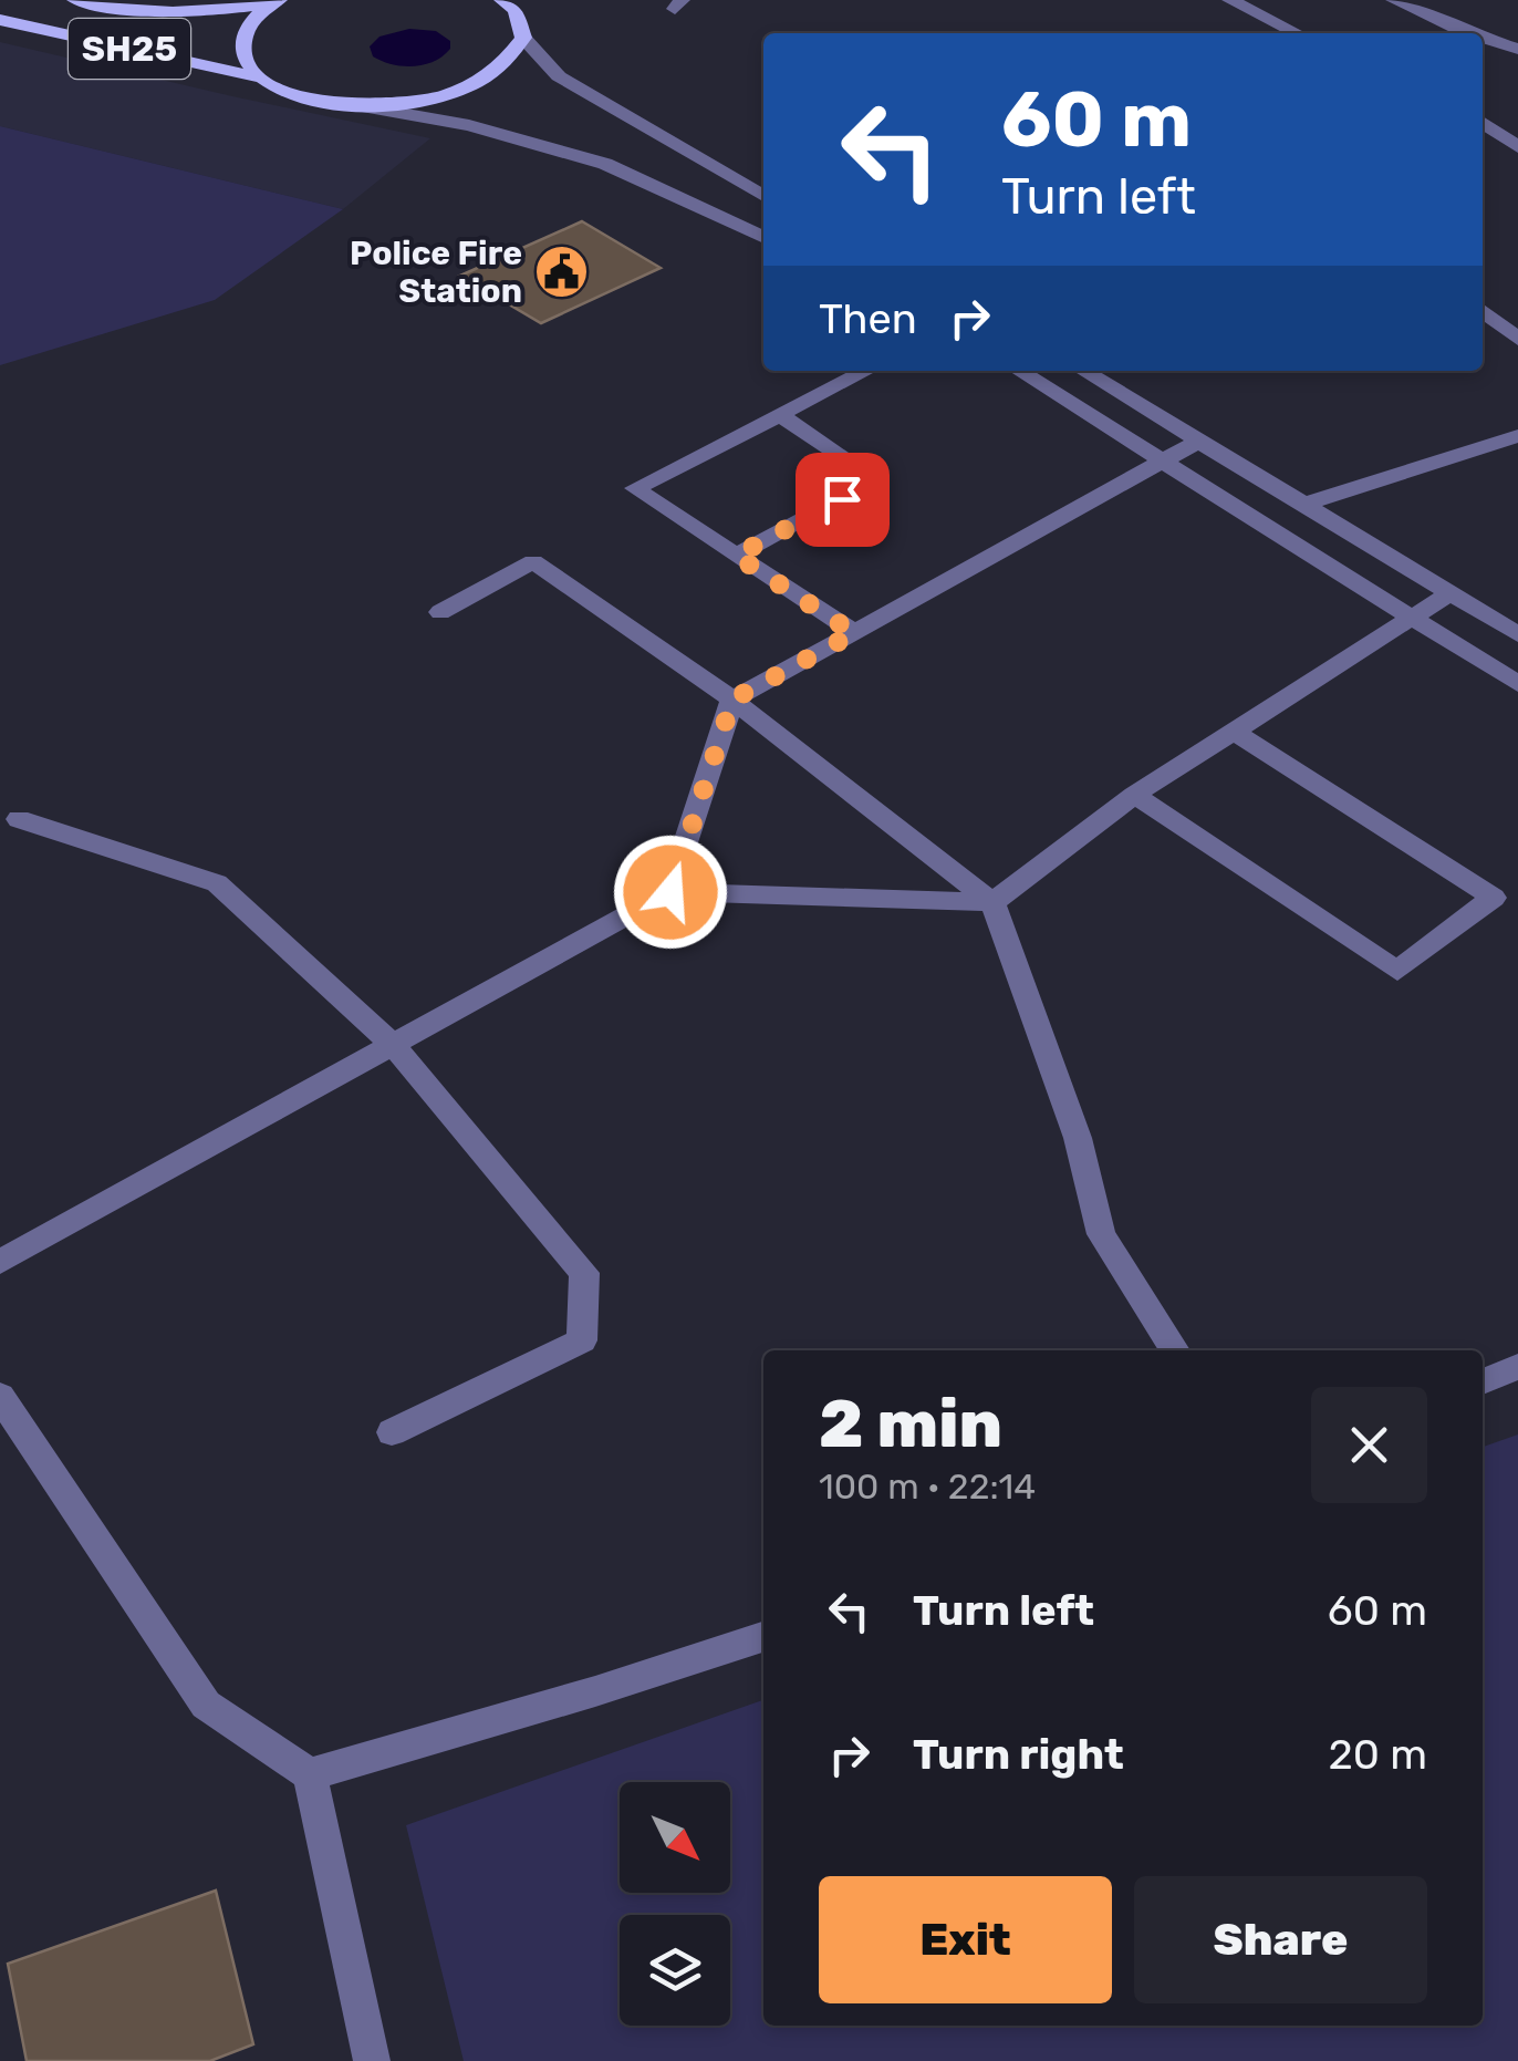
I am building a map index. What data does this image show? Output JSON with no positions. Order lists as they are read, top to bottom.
{
  "streets": {
    "main road": ["SH25"]
  },
  "places": {
    "public building": ["Police Fire Station"]
  },
  "north": "bottom right",
  "page": {
    "turn": ["60 m", "Turn left"],
    "then": "Then",
    "heading": ["2 min", "100 m · 22:14"],
    "list": [
      {
        "name": "Turn left",
        "value": "60 m"
      },
      {
        "name": "Turn right",
        "value": "20 m"
      }
    ],
    "buttons": ["Exit", "Share"]
  }
}
